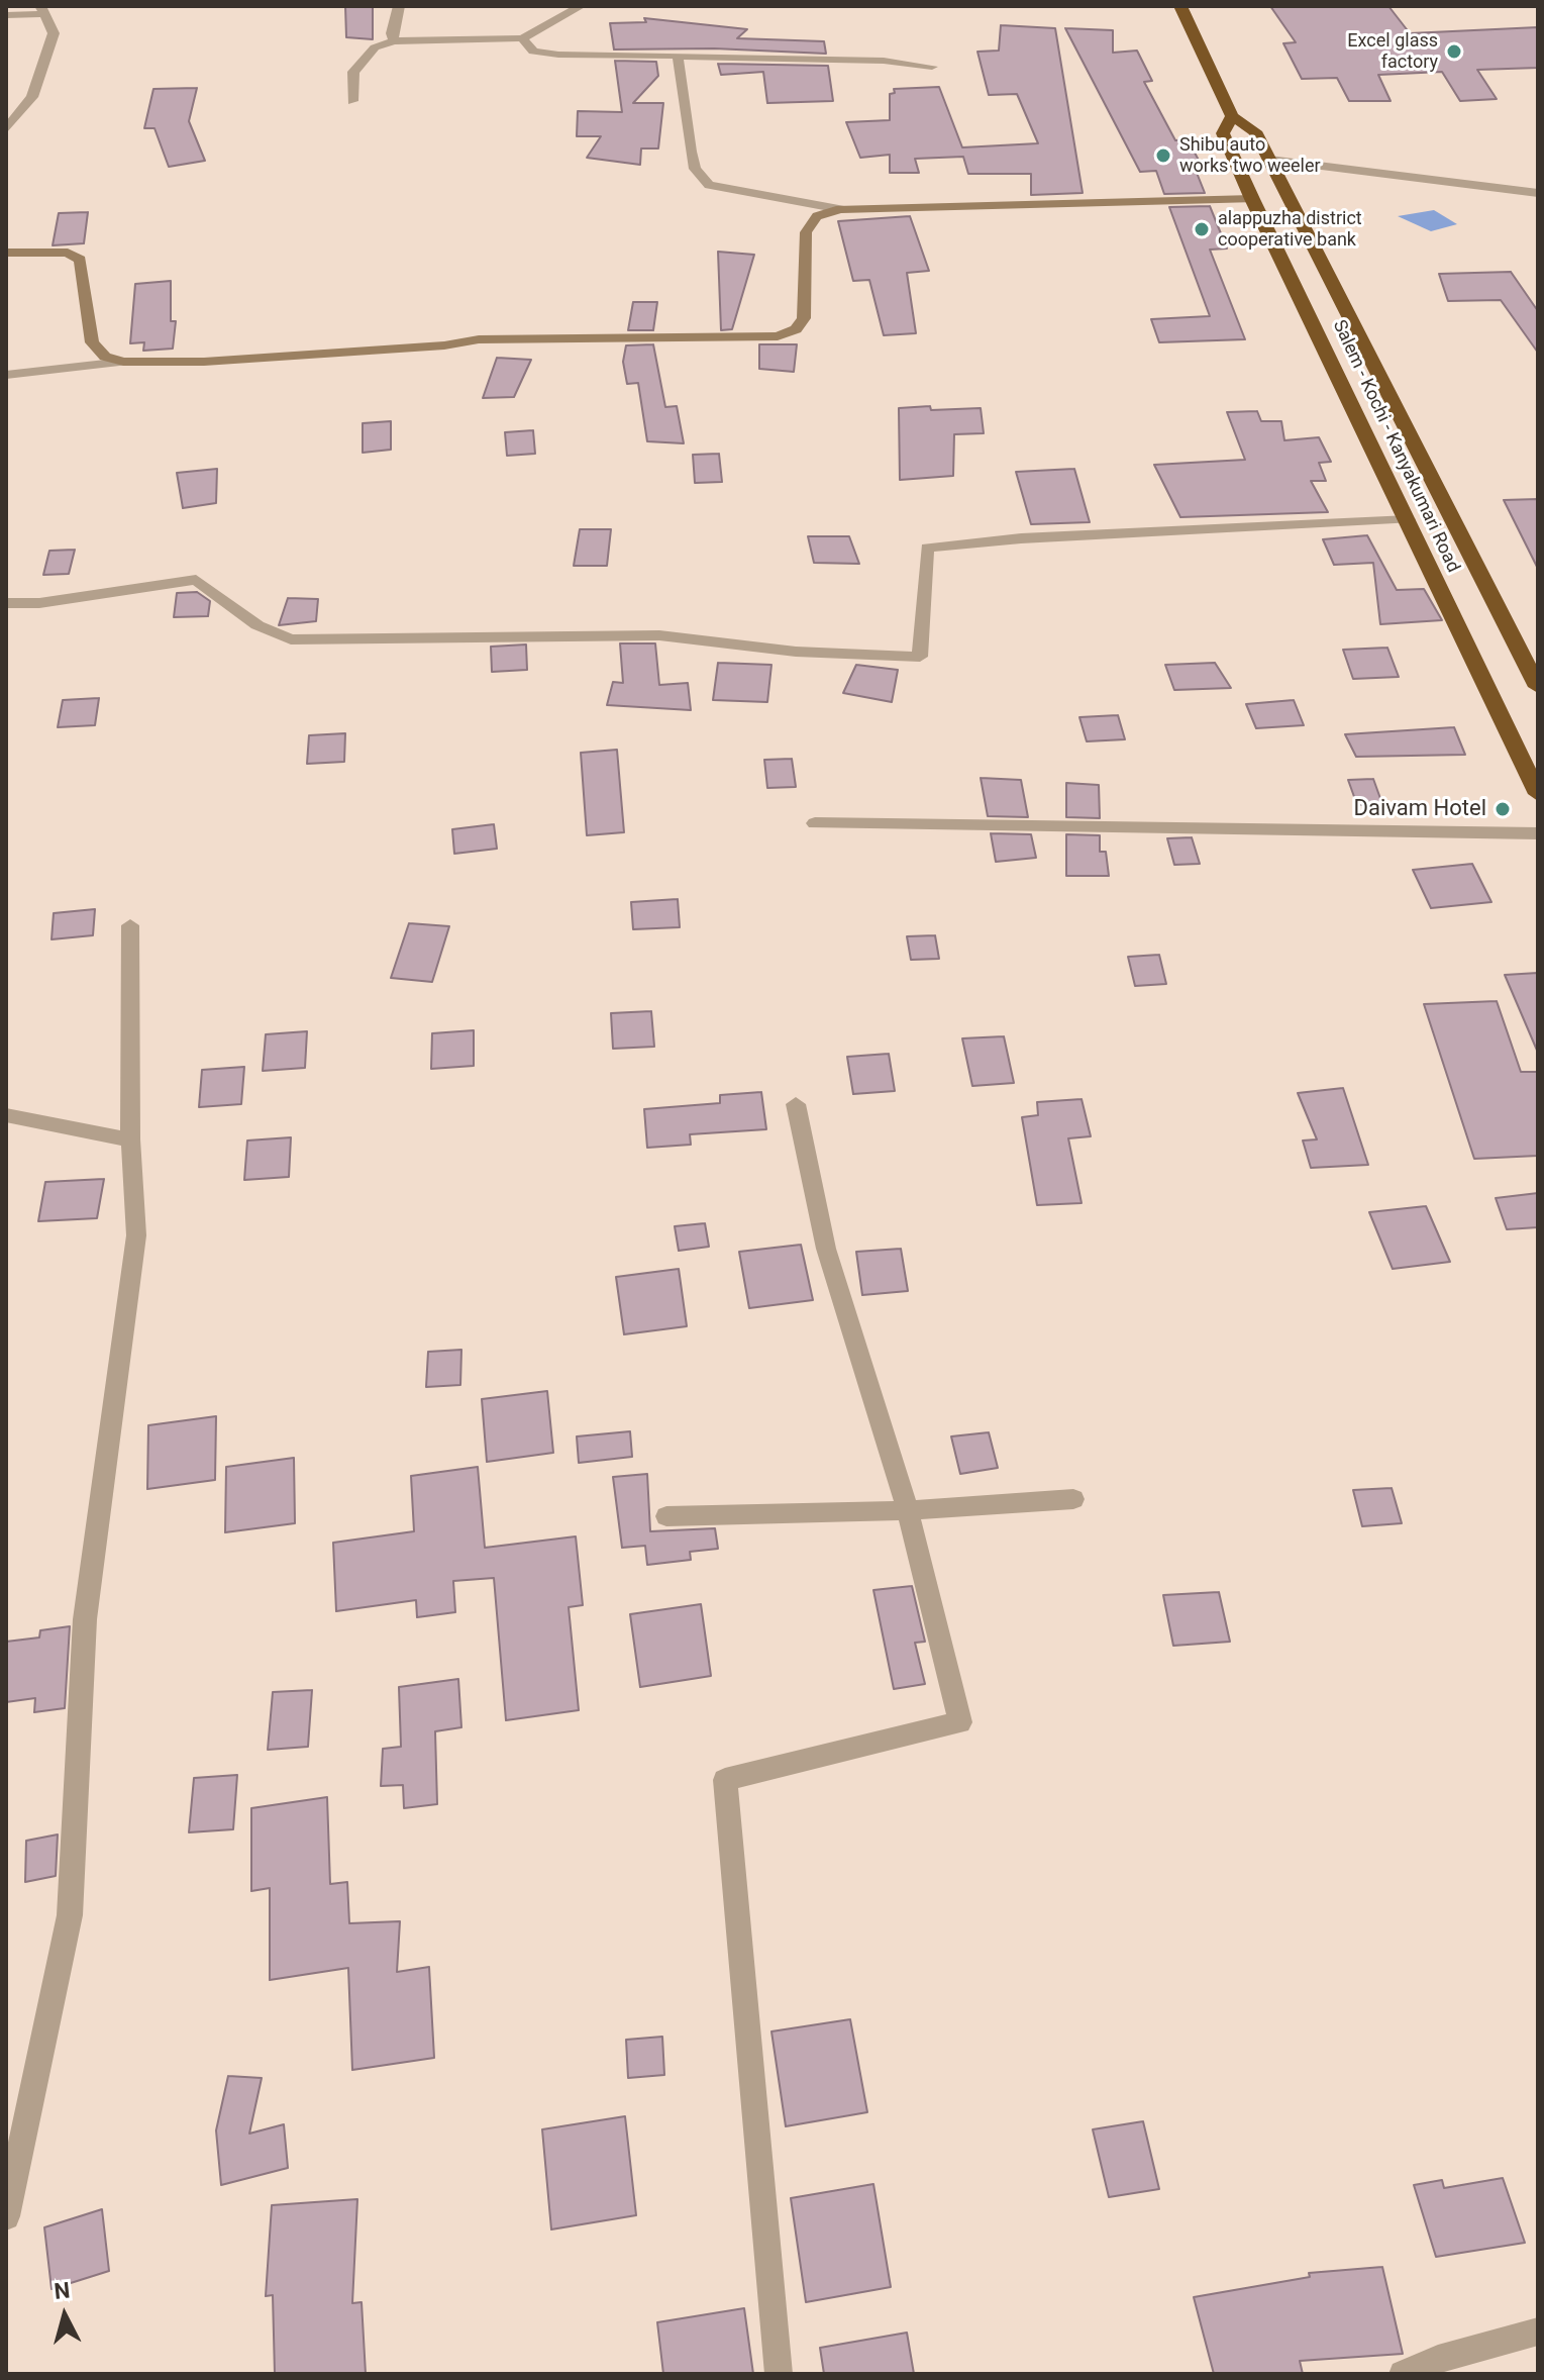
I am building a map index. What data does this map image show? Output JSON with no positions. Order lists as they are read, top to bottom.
{
  "streets": {
    "highway": ["Salem - Kochi - Kanyakumari Road"]
  },
  "places": [
    "Excel glass factory",
    "Shibu auto works two weeler",
    "alappuzha district cooperative bank",
    "Daivam Hotel"
  ],
  "north": "top"
}
